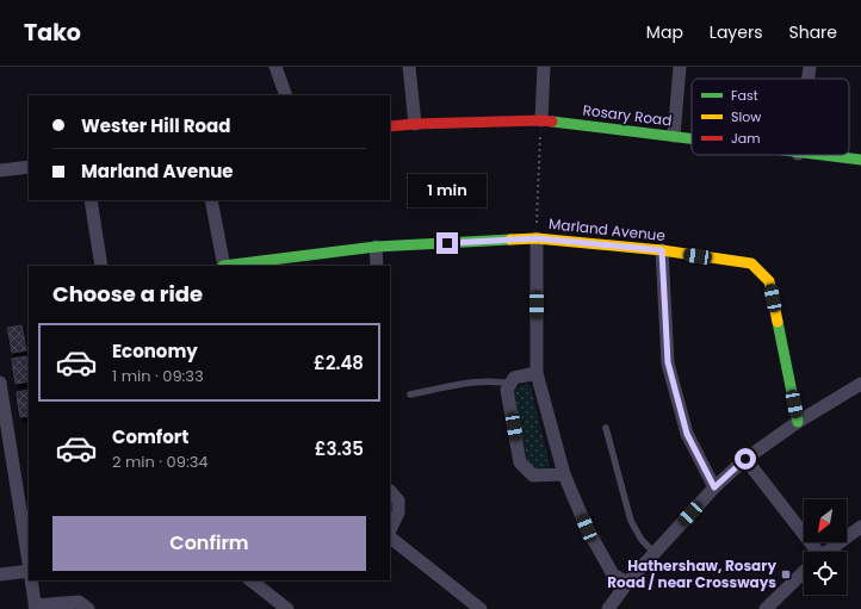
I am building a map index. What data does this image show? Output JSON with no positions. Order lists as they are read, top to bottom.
{
  "streets": {
    "street": ["Rosary Road", "Marland Avenue"]
  },
  "places": {
    "transit": ["Hathershaw, Rosary Road / near Crossways"]
  },
  "legend": ["Fast", "Slow", "Jam"],
  "north": "bottom left",
  "page": {
    "header": "Tako",
    "nav": ["Map", "Layers", "Share"],
    "banner": ["Wester Hill Road", "Marland Avenue"],
    "bubble": "1 min",
    "heading": "Choose a ride",
    "list": [
      {
        "name": "Economy",
        "note": "1 min · 09:33",
        "value": "£2.48"
      },
      {
        "name": "Comfort",
        "note": "2 min · 09:34",
        "value": "£3.35"
      }
    ],
    "buttons": "Confirm"
  }
}
